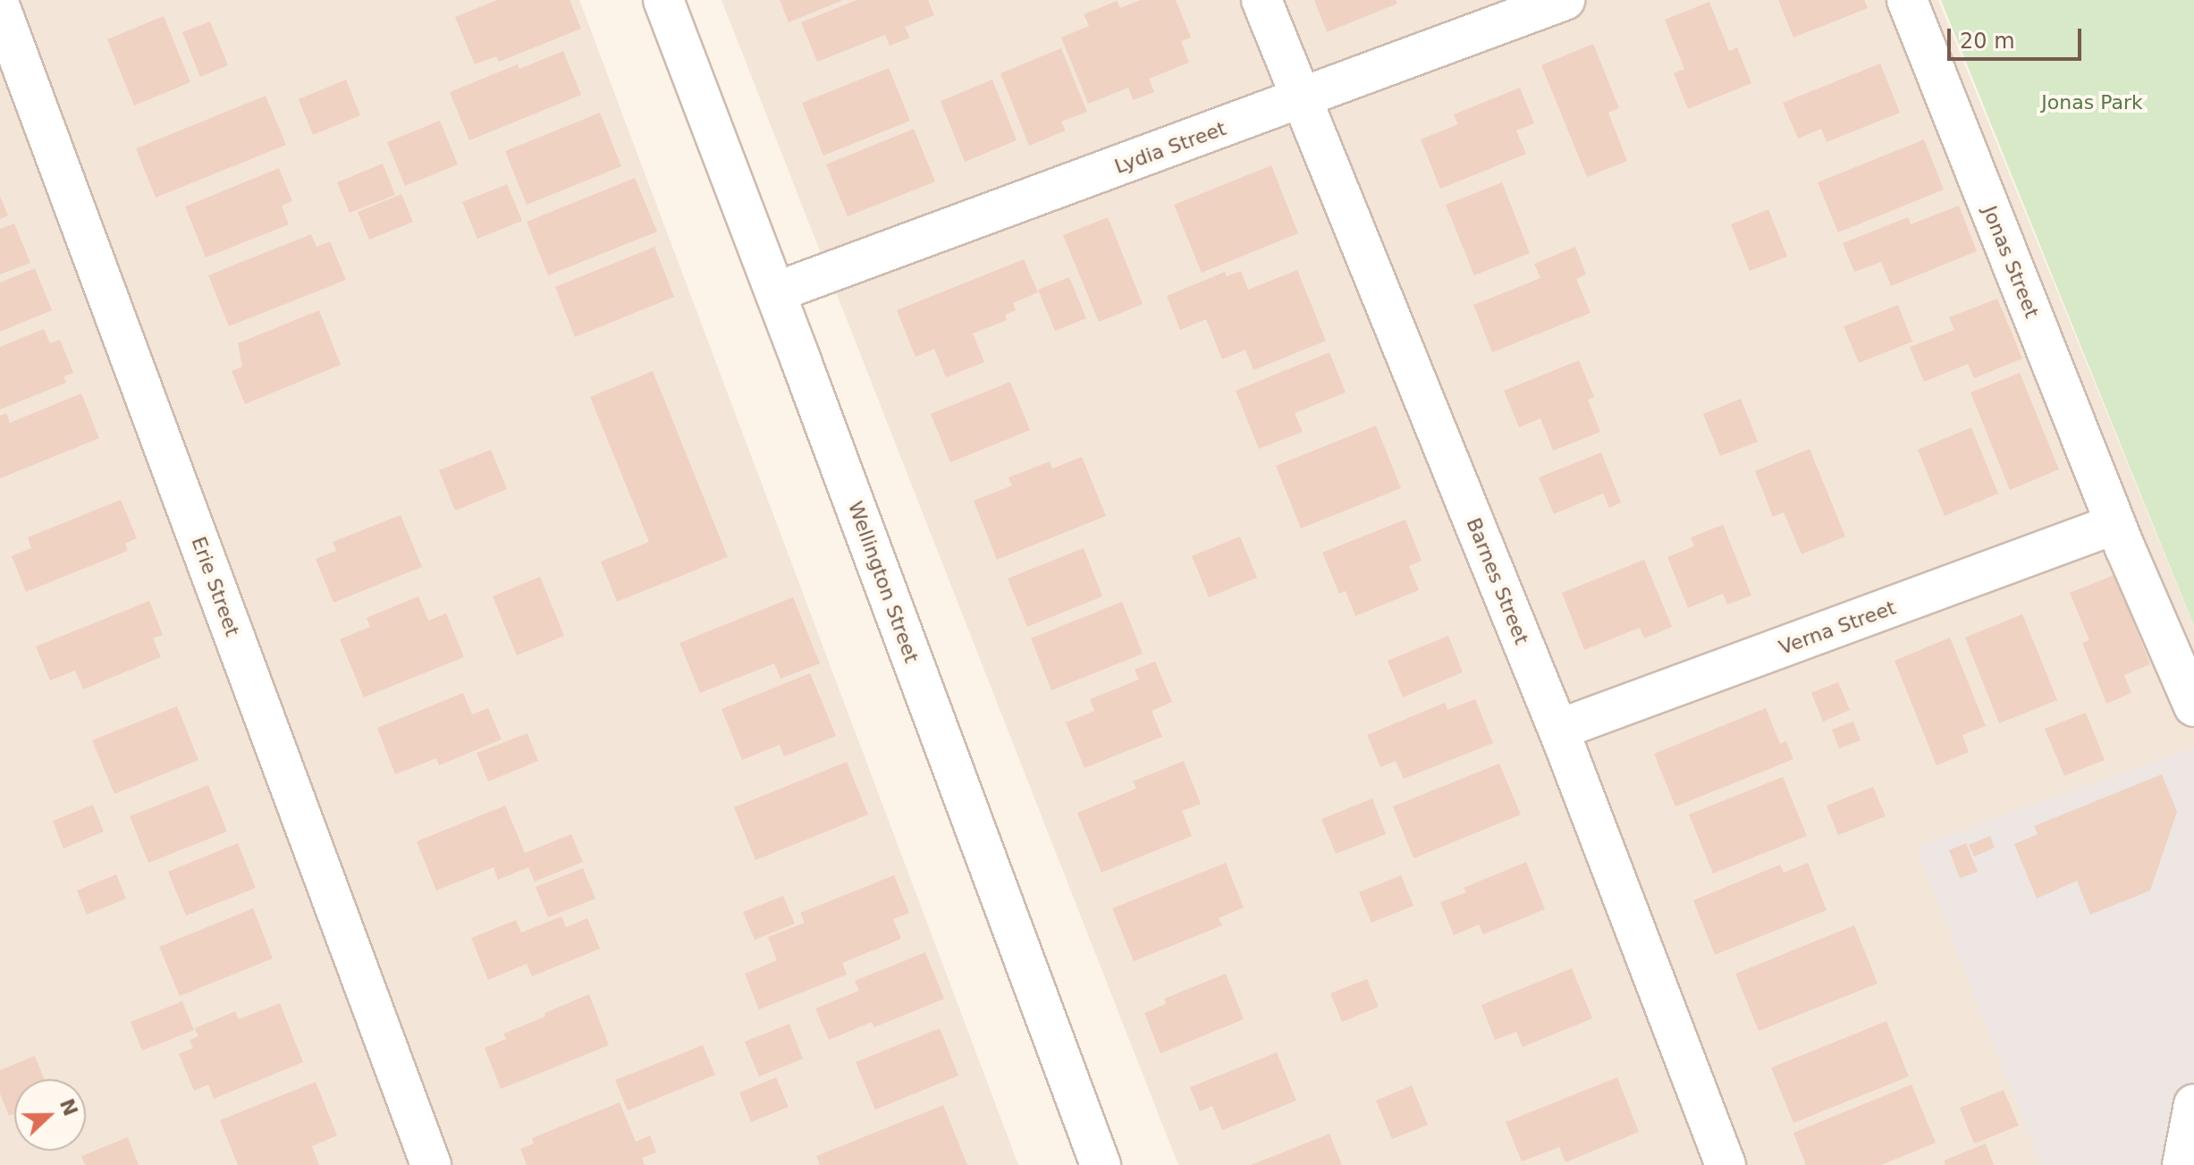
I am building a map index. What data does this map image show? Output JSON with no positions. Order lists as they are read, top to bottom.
{
  "streets": {
    "street": [
      "Lydia Street",
      "Jonas Street",
      "Barnes Street",
      "Wellington Street",
      "Erie Street",
      "Verna Street"
    ]
  },
  "crossings": [
    ["Lydia Street", "Barnes Street"],
    ["Lydia Street", "Wellington Street"],
    ["Jonas Street", "Verna Street"],
    ["Barnes Street", "Verna Street"]
  ],
  "parks": ["Jonas Park"],
  "scale_bar": "20 m",
  "north": "right"
}
